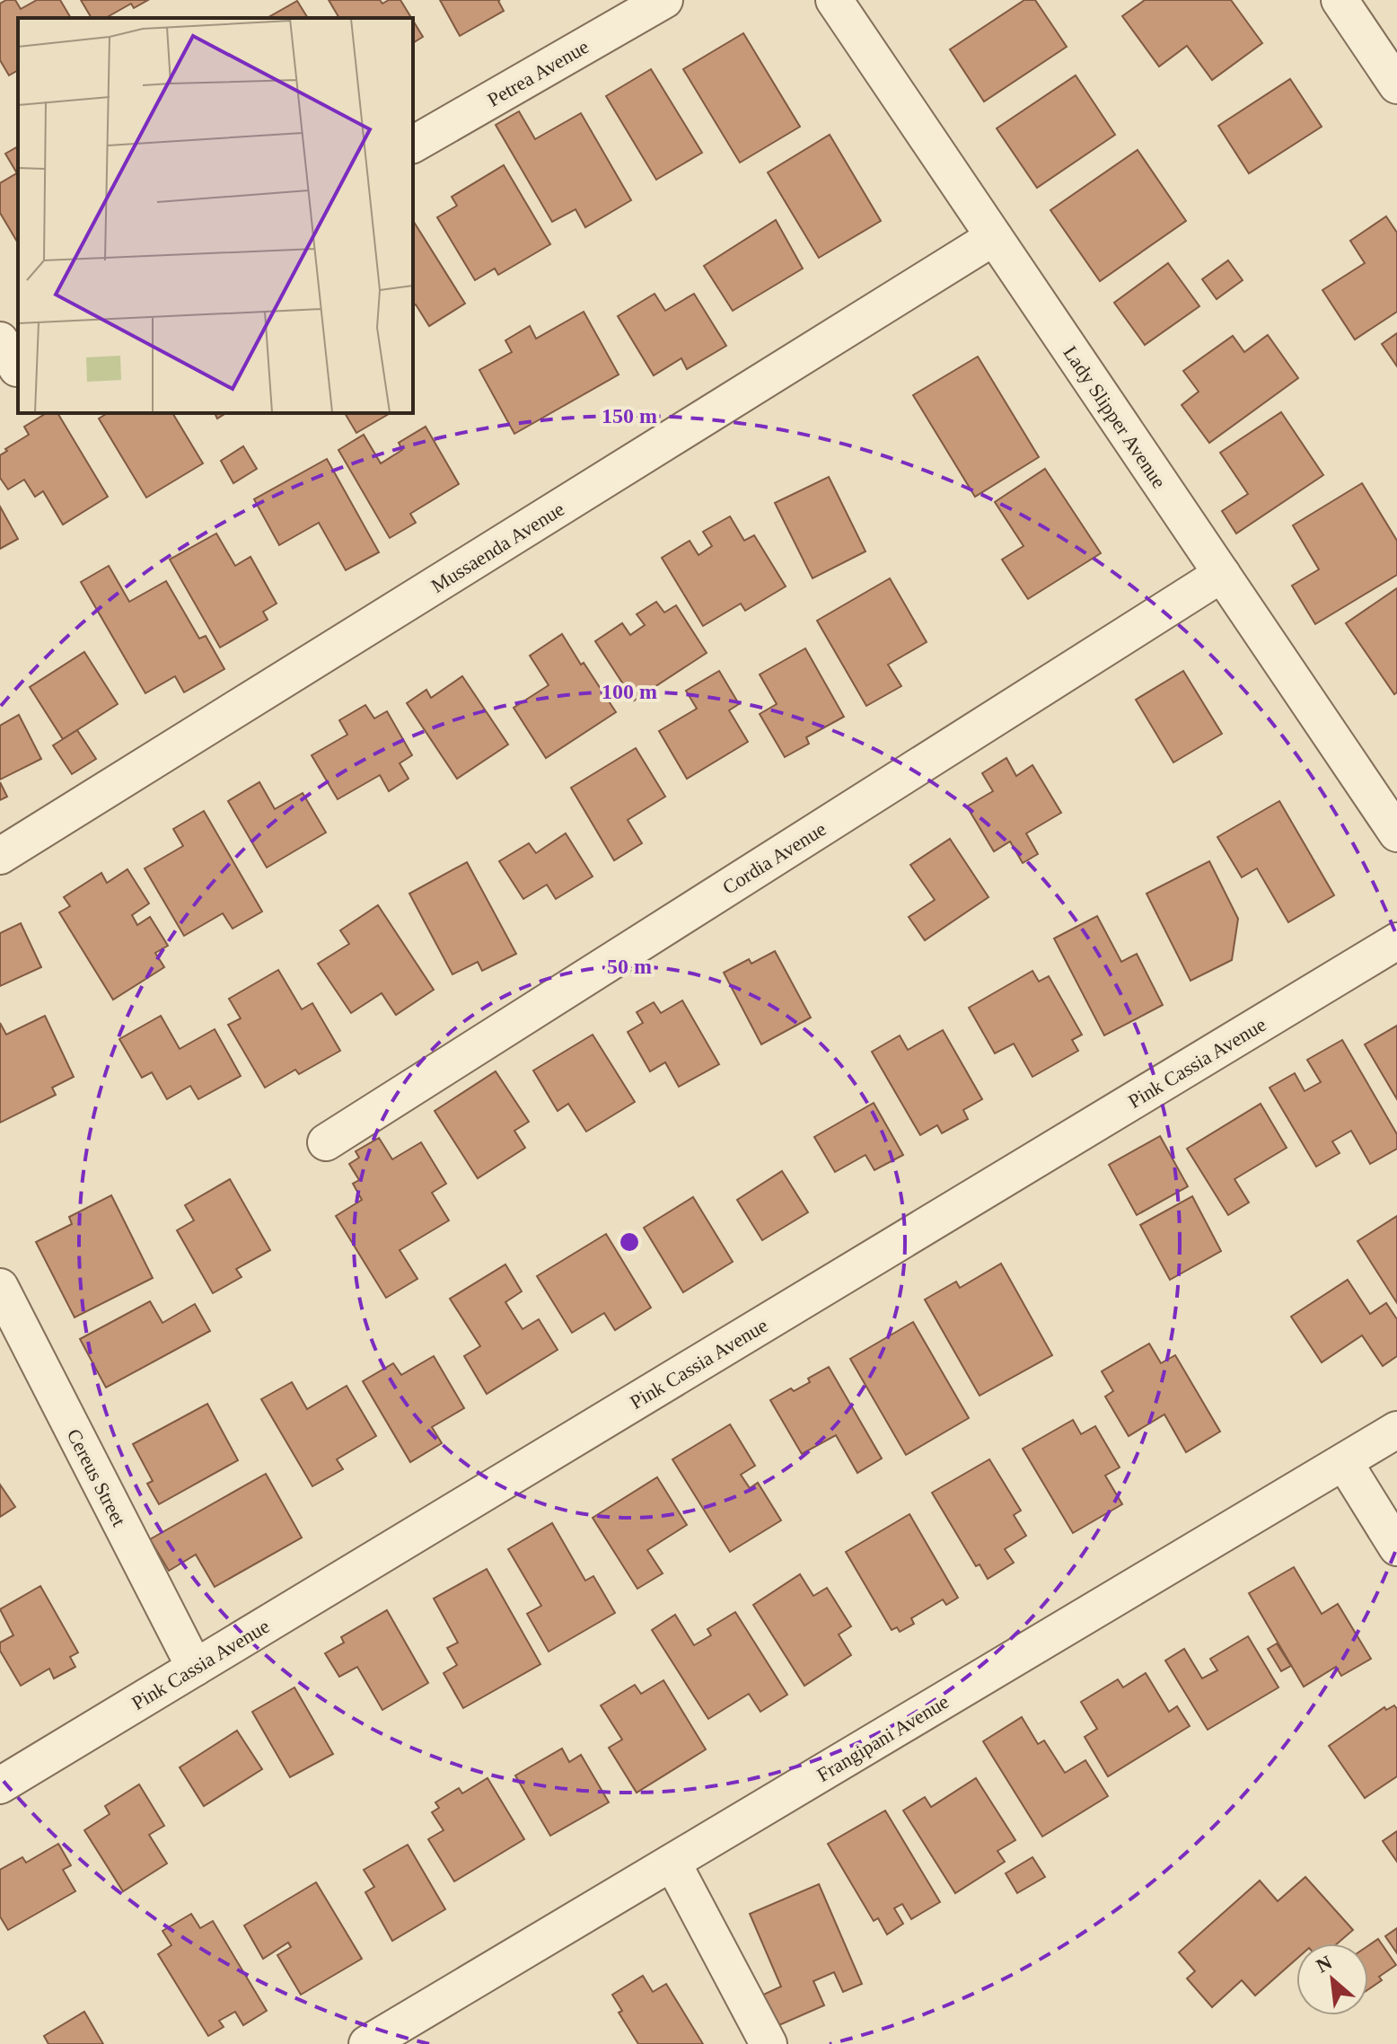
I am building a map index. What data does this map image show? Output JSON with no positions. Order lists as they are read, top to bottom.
{
  "streets": {
    "street": [
      "Petrea Avenue",
      "Lady Slipper Avenue",
      "Mussaenda Avenue",
      "Cordia Avenue",
      "Pink Cassia Avenue",
      "Cereus Street",
      "Frangipani Avenue"
    ]
  },
  "crossings": [
    ["Lady Slipper Avenue", "Mussaenda Avenue"],
    ["Lady Slipper Avenue", "Cordia Avenue"],
    ["Pink Cassia Avenue", "Cereus Street"]
  ],
  "north": "top left",
  "rings": ["150 m", "100 m", "50 m"]
}
